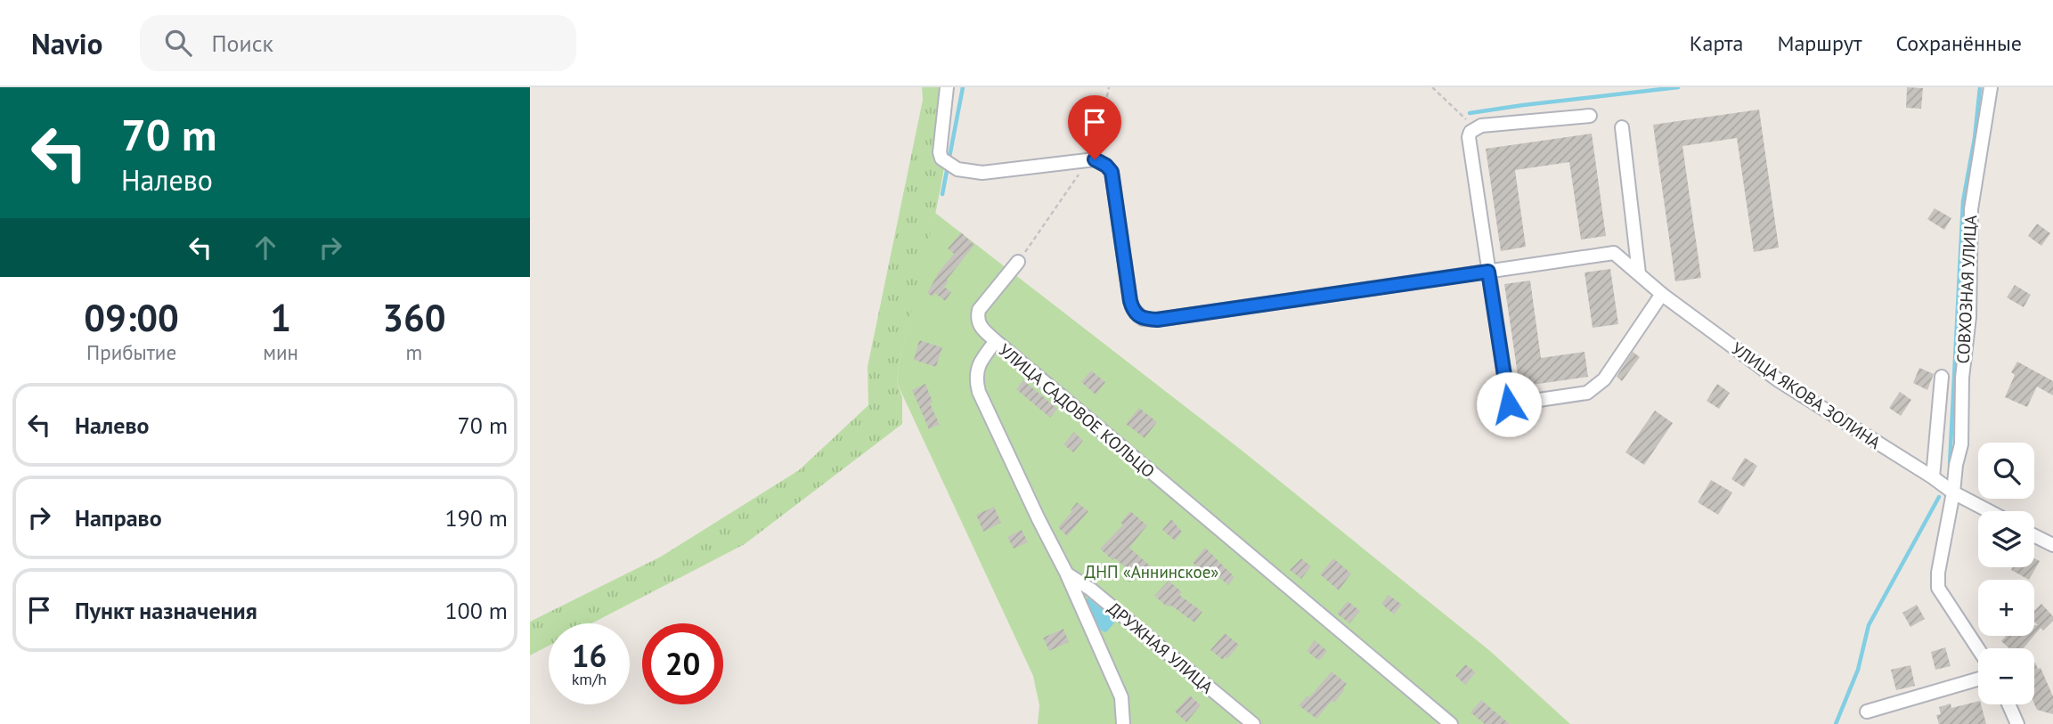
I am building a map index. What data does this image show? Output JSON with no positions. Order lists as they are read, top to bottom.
{
  "streets": {
    "street": [
      "СОВХОЗНАЯ УЛИЦА",
      "УЛИЦА ЯКОВА ЗОЛИНА",
      "УЛИЦА САДОВОЕ КОЛЬЦО",
      "ДРУЖНАЯ УЛИЦА"
    ]
  },
  "crossings": [
    ["СОВХОЗНАЯ УЛИЦА", "УЛИЦА ЯКОВА ЗОЛИНА"],
    ["УЛИЦА САДОВОЕ КОЛЬЦО", "ДРУЖНАЯ УЛИЦА"]
  ],
  "parks": ["ДНП «Аннинское»"],
  "page": {
    "header": "Navio",
    "search": "Поиск",
    "nav": ["Карта", "Маршрут", "Сохранённые"],
    "turn": ["70 m", "Налево"],
    "eta": [
      "09:00",
      "Прибытие",
      "1",
      "мин",
      "360",
      "m"
    ],
    "list": [
      {
        "name": "Налево",
        "value": "70 m"
      },
      {
        "name": "Направо",
        "value": "190 m"
      },
      {
        "name": "Пункт назначения",
        "value": "100 m"
      }
    ],
    "map_buttons": ["+", "−"],
    "speed": "16 km/h",
    "limit": "20"
  }
}
